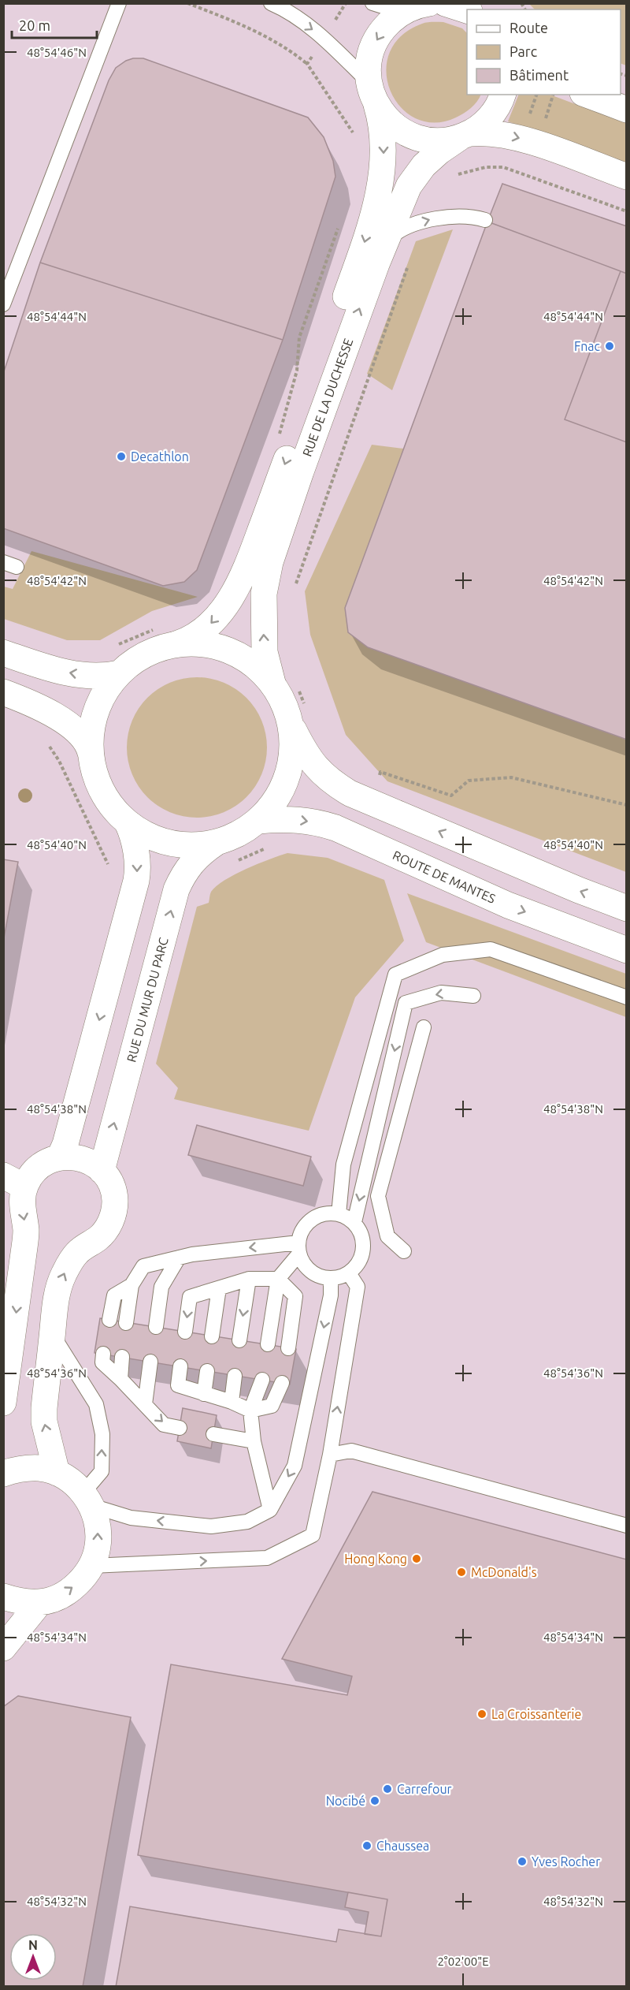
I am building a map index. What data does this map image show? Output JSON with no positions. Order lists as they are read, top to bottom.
{
  "streets": {
    "street": ["RUE DE LA DUCHESSE", "ROUTE DE MANTES", "RUE DU MUR DU PARC"]
  },
  "places": [
    "Fnac",
    "Decathlon",
    "Hong Kong",
    "McDonald's",
    "La Croissanterie",
    "Carrefour",
    "Nocibé",
    "Chaussea",
    "Yves Rocher"
  ],
  "legend": ["Route", "Parc", "Bâtiment"],
  "scale_bar": "20 m",
  "north": "top",
  "coordinates": [
    "48°54'46\"N",
    "48°54'44\"N",
    "48°54'42\"N",
    "48°54'40\"N",
    "48°54'38\"N",
    "48°54'36\"N",
    "48°54'34\"N",
    "48°54'32\"N",
    "2°02'00\"E"
  ]
}
